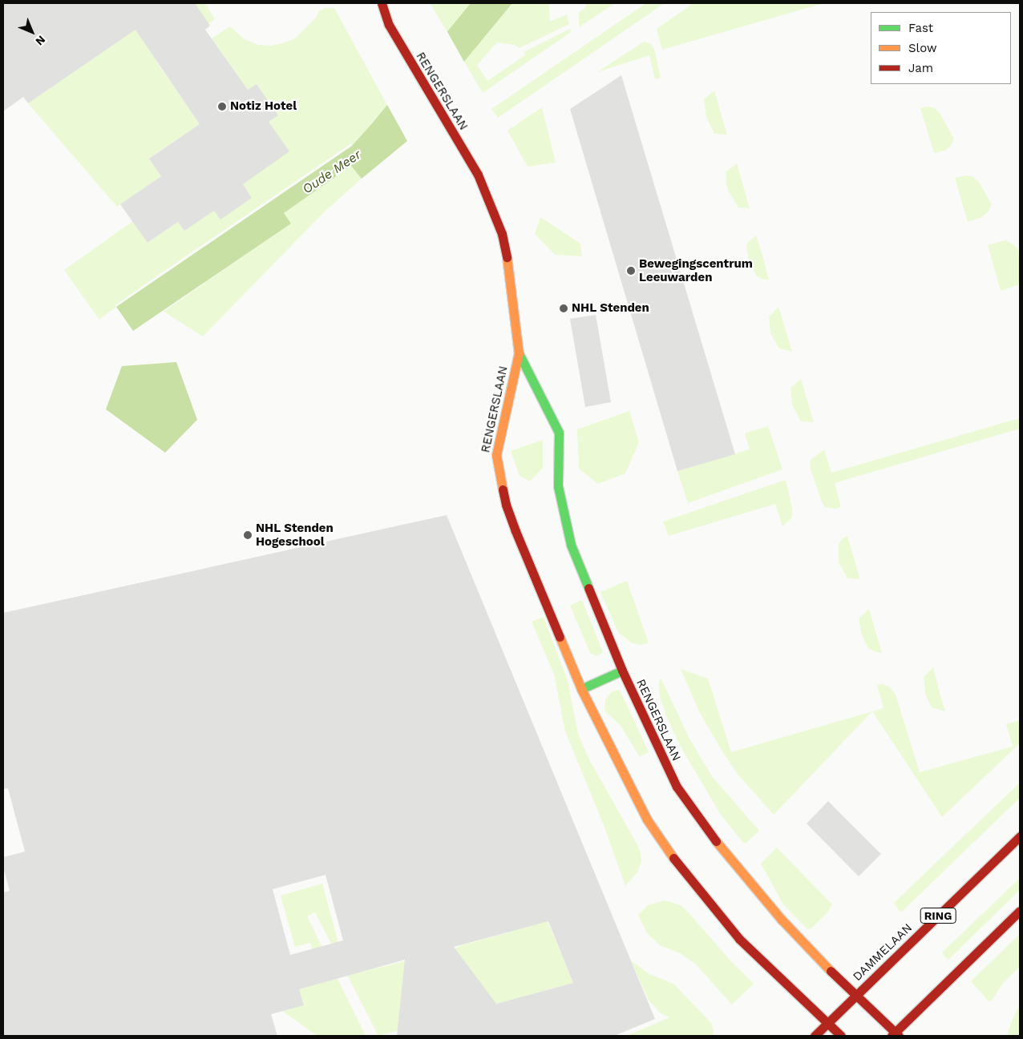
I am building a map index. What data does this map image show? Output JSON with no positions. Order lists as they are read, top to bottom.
{
  "streets": {
    "street": ["RENGERSLAAN", "RING", "DAMMELAAN"]
  },
  "crossings": [
    ["RENGERSLAAN", "DAMMELAAN"]
  ],
  "water": ["Oude Meer"],
  "places": [
    "Notiz Hotel",
    "Bewegingscentrum Leeuwarden",
    "NHL Stenden",
    "NHL Stenden Hogeschool"
  ],
  "legend": ["Fast", "Slow", "Jam"],
  "north": "bottom right"
}
